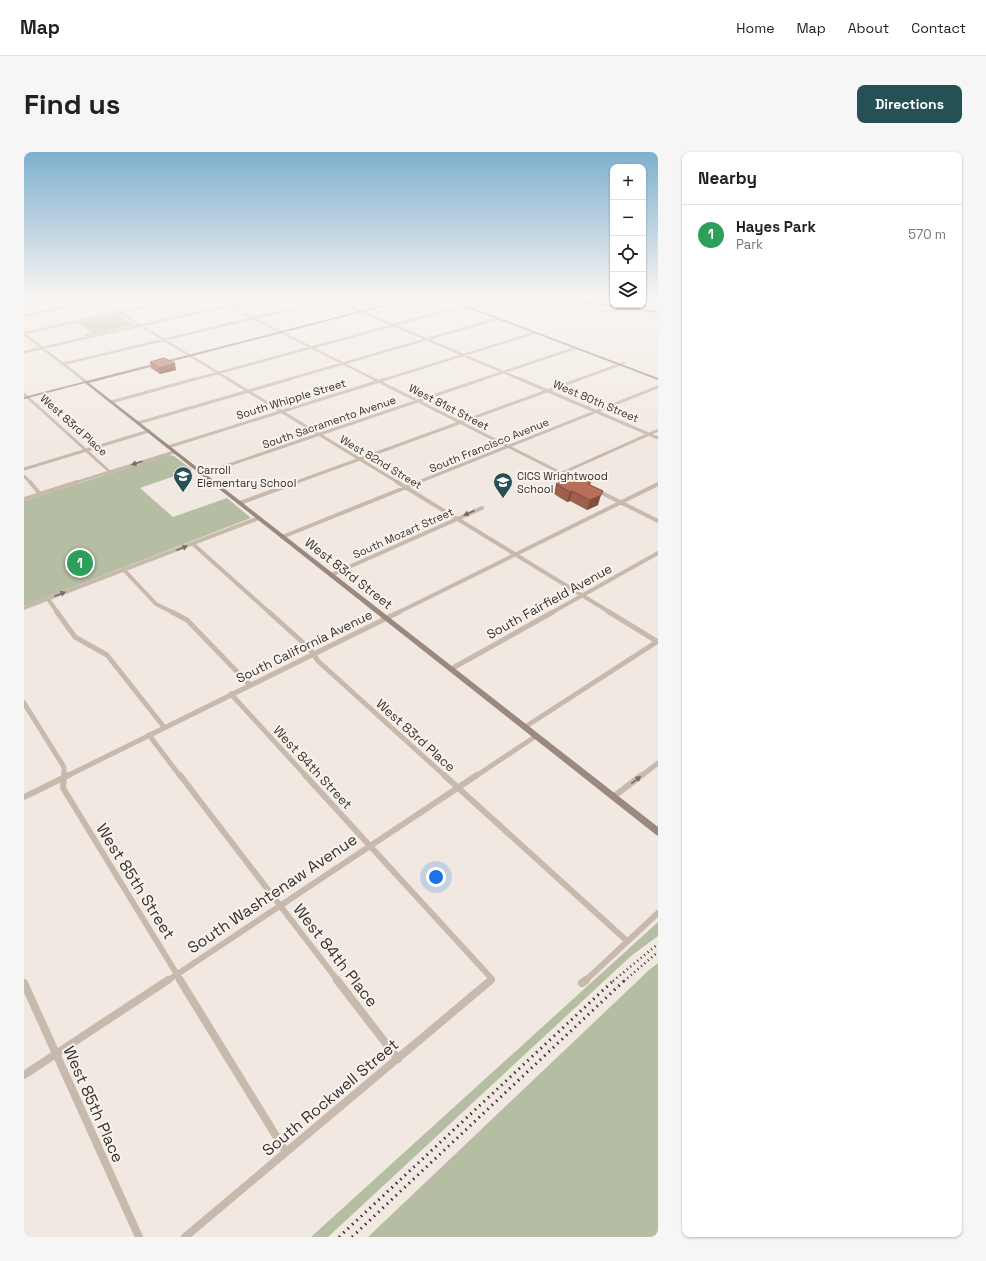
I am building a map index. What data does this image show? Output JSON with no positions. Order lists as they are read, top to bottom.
{
  "streets": {
    "main road": ["West 83rd Street"],
    "street": [
      "South Whipple Street",
      "West 80th Street",
      "West 81st Street",
      "South Sacramento Avenue",
      "West 83rd Place",
      "South Francisco Avenue",
      "West 82nd Street",
      "South Mozart Street",
      "South Fairfield Avenue",
      "South California Avenue",
      "West 84th Street",
      "West 85th Street",
      "South Washtenaw Avenue",
      "West 84th Place",
      "South Rockwell Street",
      "West 85th Place"
    ]
  },
  "crossings": [
    ["South Whipple Street", "West 80th Street"],
    ["South Whipple Street", "West 81st Street"],
    ["South Whipple Street", "West 82nd Street"],
    ["South Whipple Street", "West 83rd Street"],
    ["West 80th Street", "South Sacramento Avenue"],
    ["West 80th Street", "South Francisco Avenue"],
    ["West 81st Street", "South Sacramento Avenue"],
    ["West 81st Street", "South Francisco Avenue"],
    ["South Sacramento Avenue", "West 82nd Street"],
    ["South Sacramento Avenue", "West 83rd Street"],
    ["West 83rd Place", "South California Avenue"],
    ["West 83rd Place", "South Washtenaw Avenue"],
    ["South Francisco Avenue", "West 82nd Street"],
    ["South Francisco Avenue", "West 83rd Street"],
    ["West 82nd Street", "South Mozart Street"],
    ["West 82nd Street", "South Fairfield Avenue"],
    ["West 82nd Street", "South California Avenue"],
    ["South Mozart Street", "West 83rd Street"],
    ["West 83rd Street", "South Fairfield Avenue"],
    ["West 83rd Street", "South California Avenue"],
    ["West 83rd Street", "South Washtenaw Avenue"],
    ["South California Avenue", "West 84th Street"],
    ["South California Avenue", "West 85th Street"],
    ["South California Avenue", "West 84th Place"],
    ["West 84th Street", "South Washtenaw Avenue"],
    ["West 84th Street", "South Rockwell Street"],
    ["West 85th Street", "South Washtenaw Avenue"],
    ["West 85th Street", "South Rockwell Street"],
    ["South Washtenaw Avenue", "West 84th Place"],
    ["South Washtenaw Avenue", "West 85th Place"],
    ["West 84th Place", "South Rockwell Street"]
  ],
  "places": {
    "school or university": ["Carroll Elementary School", "CICS Wrightwood School"]
  },
  "page": {
    "header": "Map",
    "nav": [
      "Home",
      "Map",
      "About",
      "Contact"
    ],
    "buttons": "Directions",
    "title": "Find us",
    "heading": "Nearby",
    "map_buttons": ["+", "−"],
    "list": [
      {
        "mark": "1",
        "name": "Hayes Park",
        "note": "Park",
        "value": "570 m"
      }
    ],
    "pins": "1"
  }
}
